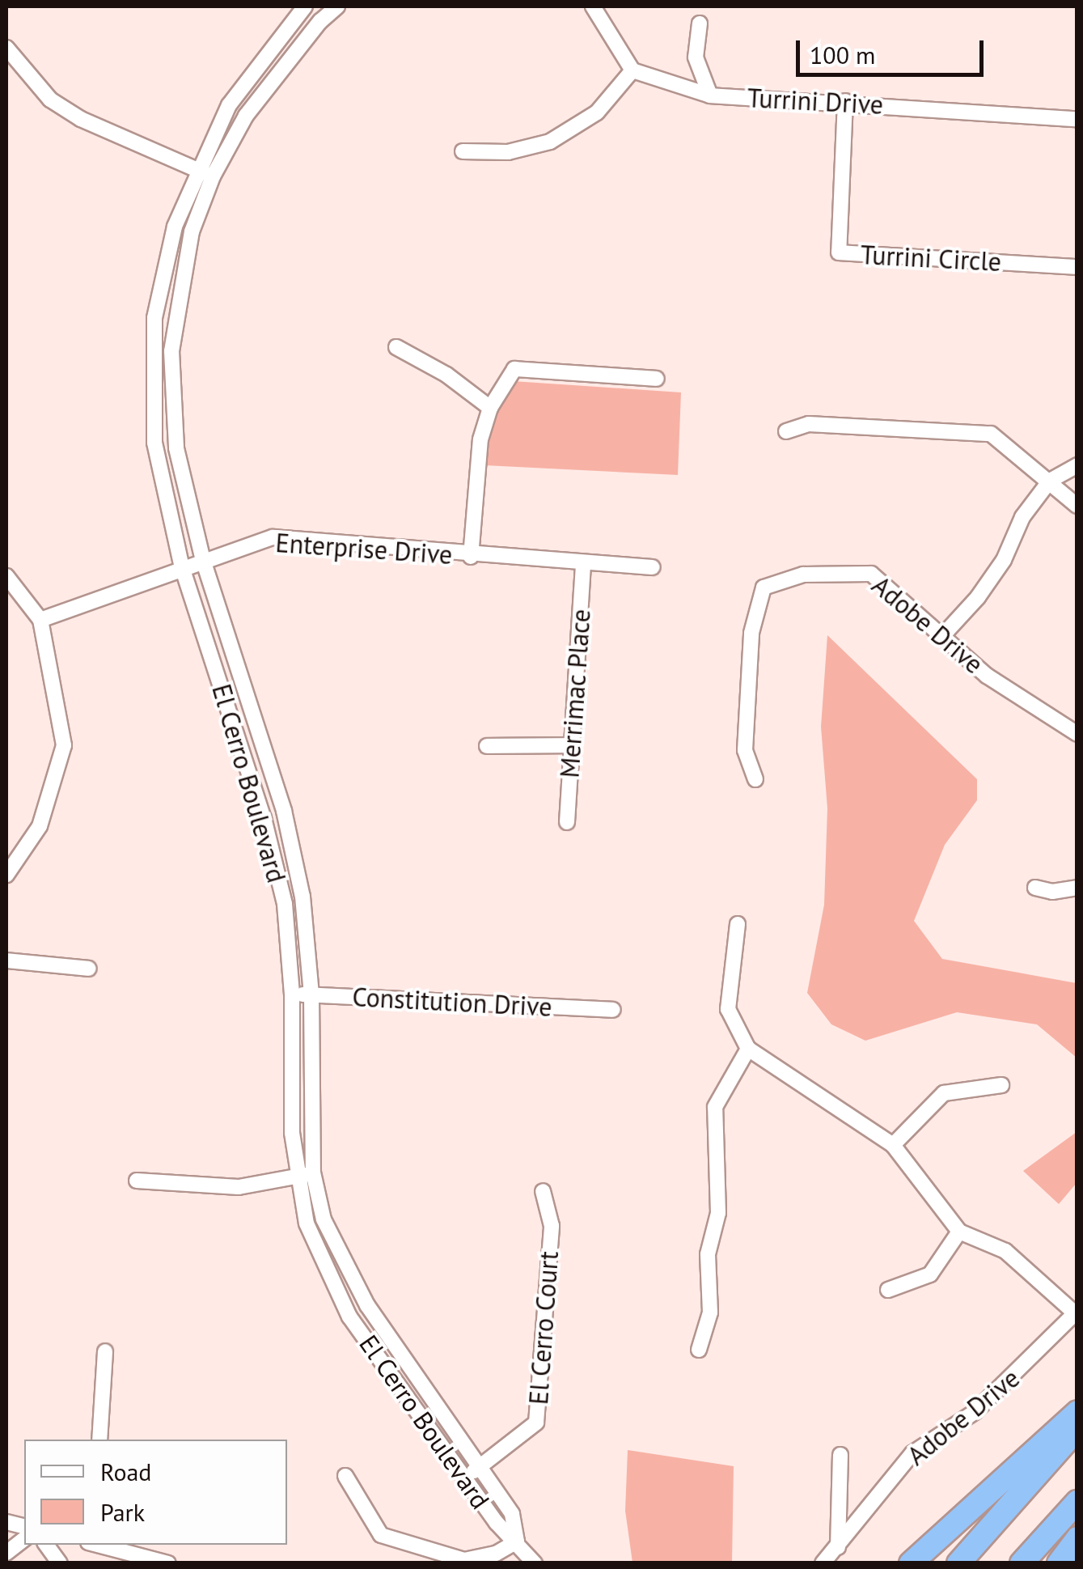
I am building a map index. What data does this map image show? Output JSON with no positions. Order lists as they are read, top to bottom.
{
  "streets": {
    "street": [
      "Turrini Drive",
      "Turrini Circle",
      "Enterprise Drive",
      "Adobe Drive",
      "Merrimac Place",
      "El Cerro Boulevard",
      "Constitution Drive",
      "El Cerro Court"
    ]
  },
  "crossings": [
    ["Turrini Drive", "Turrini Circle"],
    ["Enterprise Drive", "Merrimac Place"],
    ["Enterprise Drive", "El Cerro Boulevard"],
    ["El Cerro Boulevard", "Constitution Drive"],
    ["El Cerro Boulevard", "El Cerro Court"]
  ],
  "legend": ["Road", "Park"],
  "scale_bar": "100 m"
}
